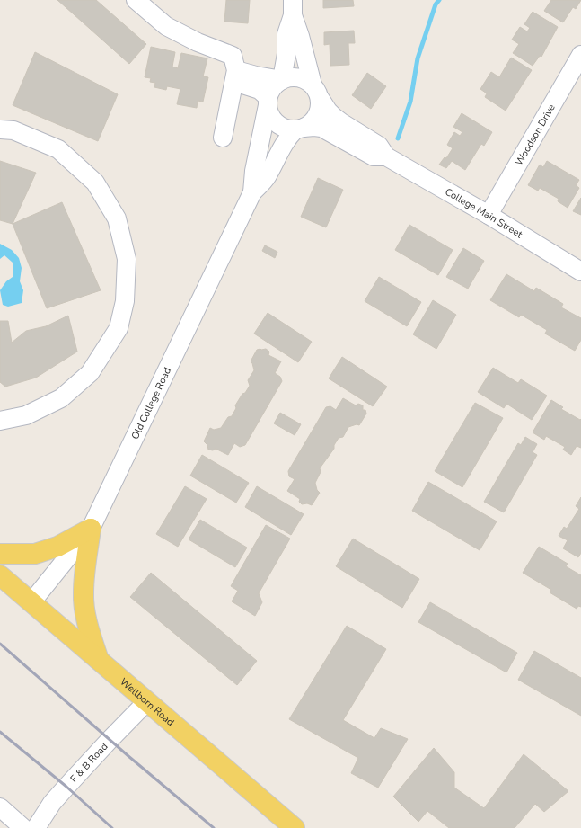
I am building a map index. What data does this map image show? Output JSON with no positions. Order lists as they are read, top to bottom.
{
  "streets": {
    "main road": ["Wellborn Road"],
    "street": [
      "Woodson Drive",
      "College Main Street",
      "Old College Road",
      "F & B Road"
    ]
  },
  "crossings": [
    ["Woodson Drive", "College Main Street"],
    ["College Main Street", "Old College Road"],
    ["Old College Road", "Wellborn Road"],
    ["Wellborn Road", "F & B Road"]
  ]
}
